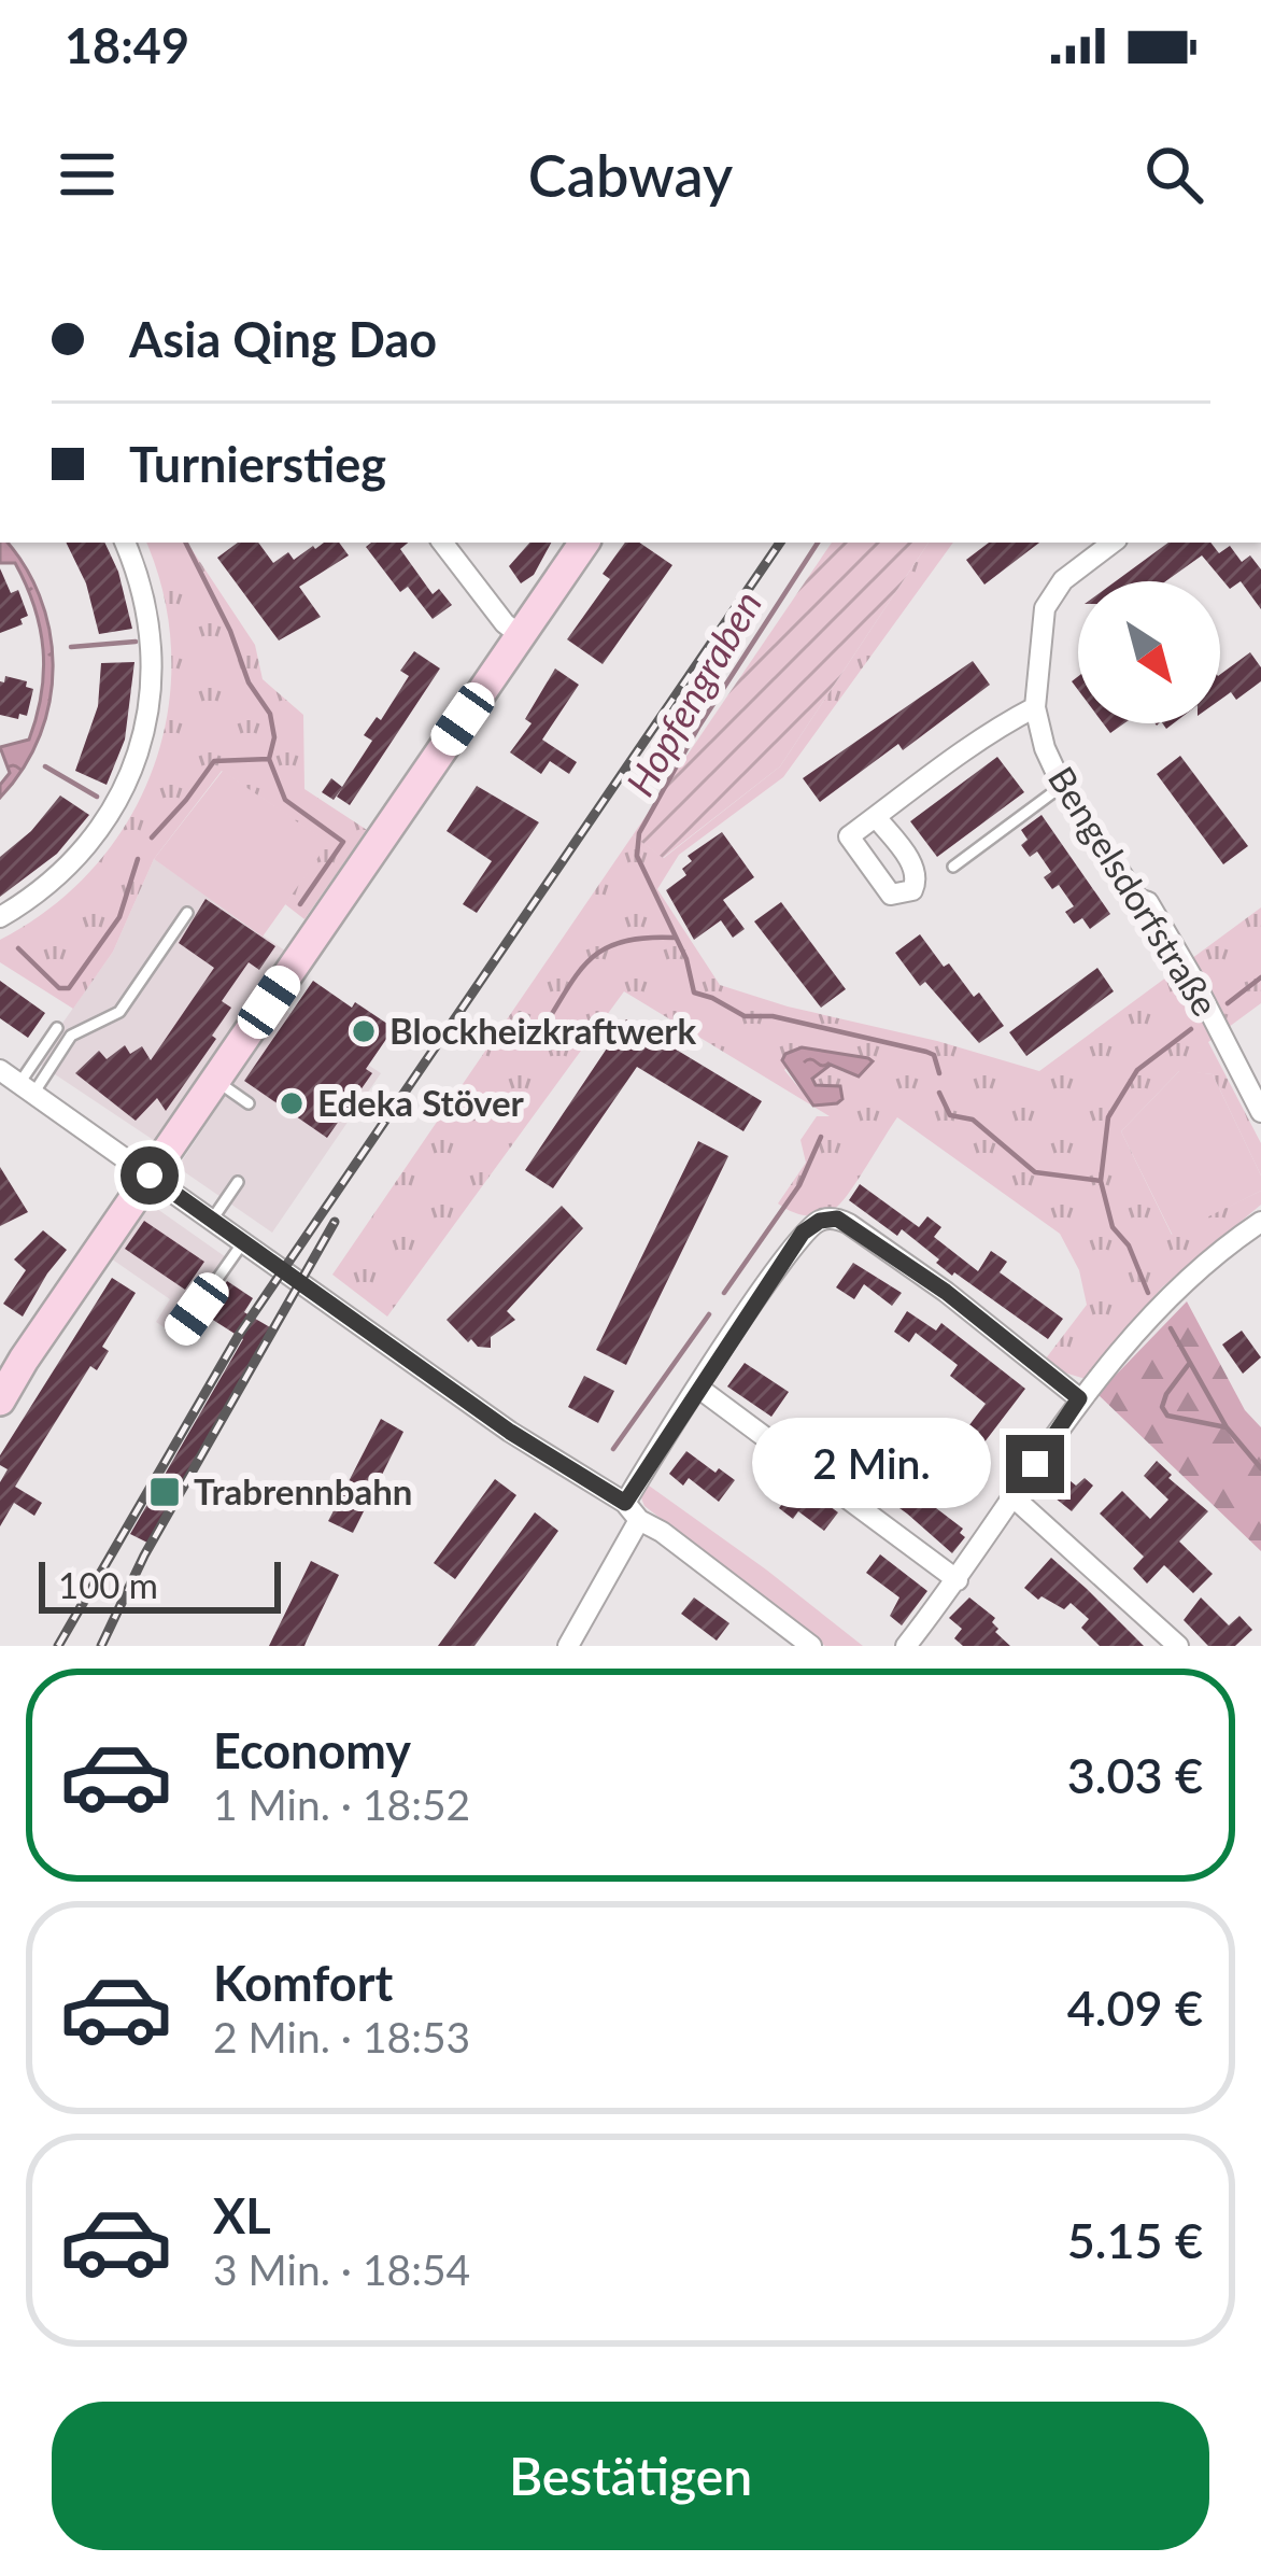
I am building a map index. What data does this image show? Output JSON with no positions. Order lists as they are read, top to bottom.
{
  "streets": {
    "street": ["Bengelsdorfstraße"]
  },
  "water": ["Hopfengraben"],
  "places": {
    "other": ["Blockheizkraftwerk", "Edeka Stöver"],
    "transit": ["Trabrennbahn"]
  },
  "scale_bar": "100 m",
  "north": "bottom right",
  "page": {
    "status": "18:49",
    "header": "Cabway",
    "banner": ["Asia Qing Dao", "Turnierstieg"],
    "bubble": "2 Min.",
    "scale": "100 m",
    "list": [
      {
        "name": "Economy",
        "note": "1 Min. · 18:52",
        "value": "3.03 €"
      },
      {
        "name": "Komfort",
        "note": "2 Min. · 18:53",
        "value": "4.09 €"
      },
      {
        "name": "XL",
        "note": "3 Min. · 18:54",
        "value": "5.15 €"
      }
    ],
    "buttons": "Bestätigen"
  }
}
